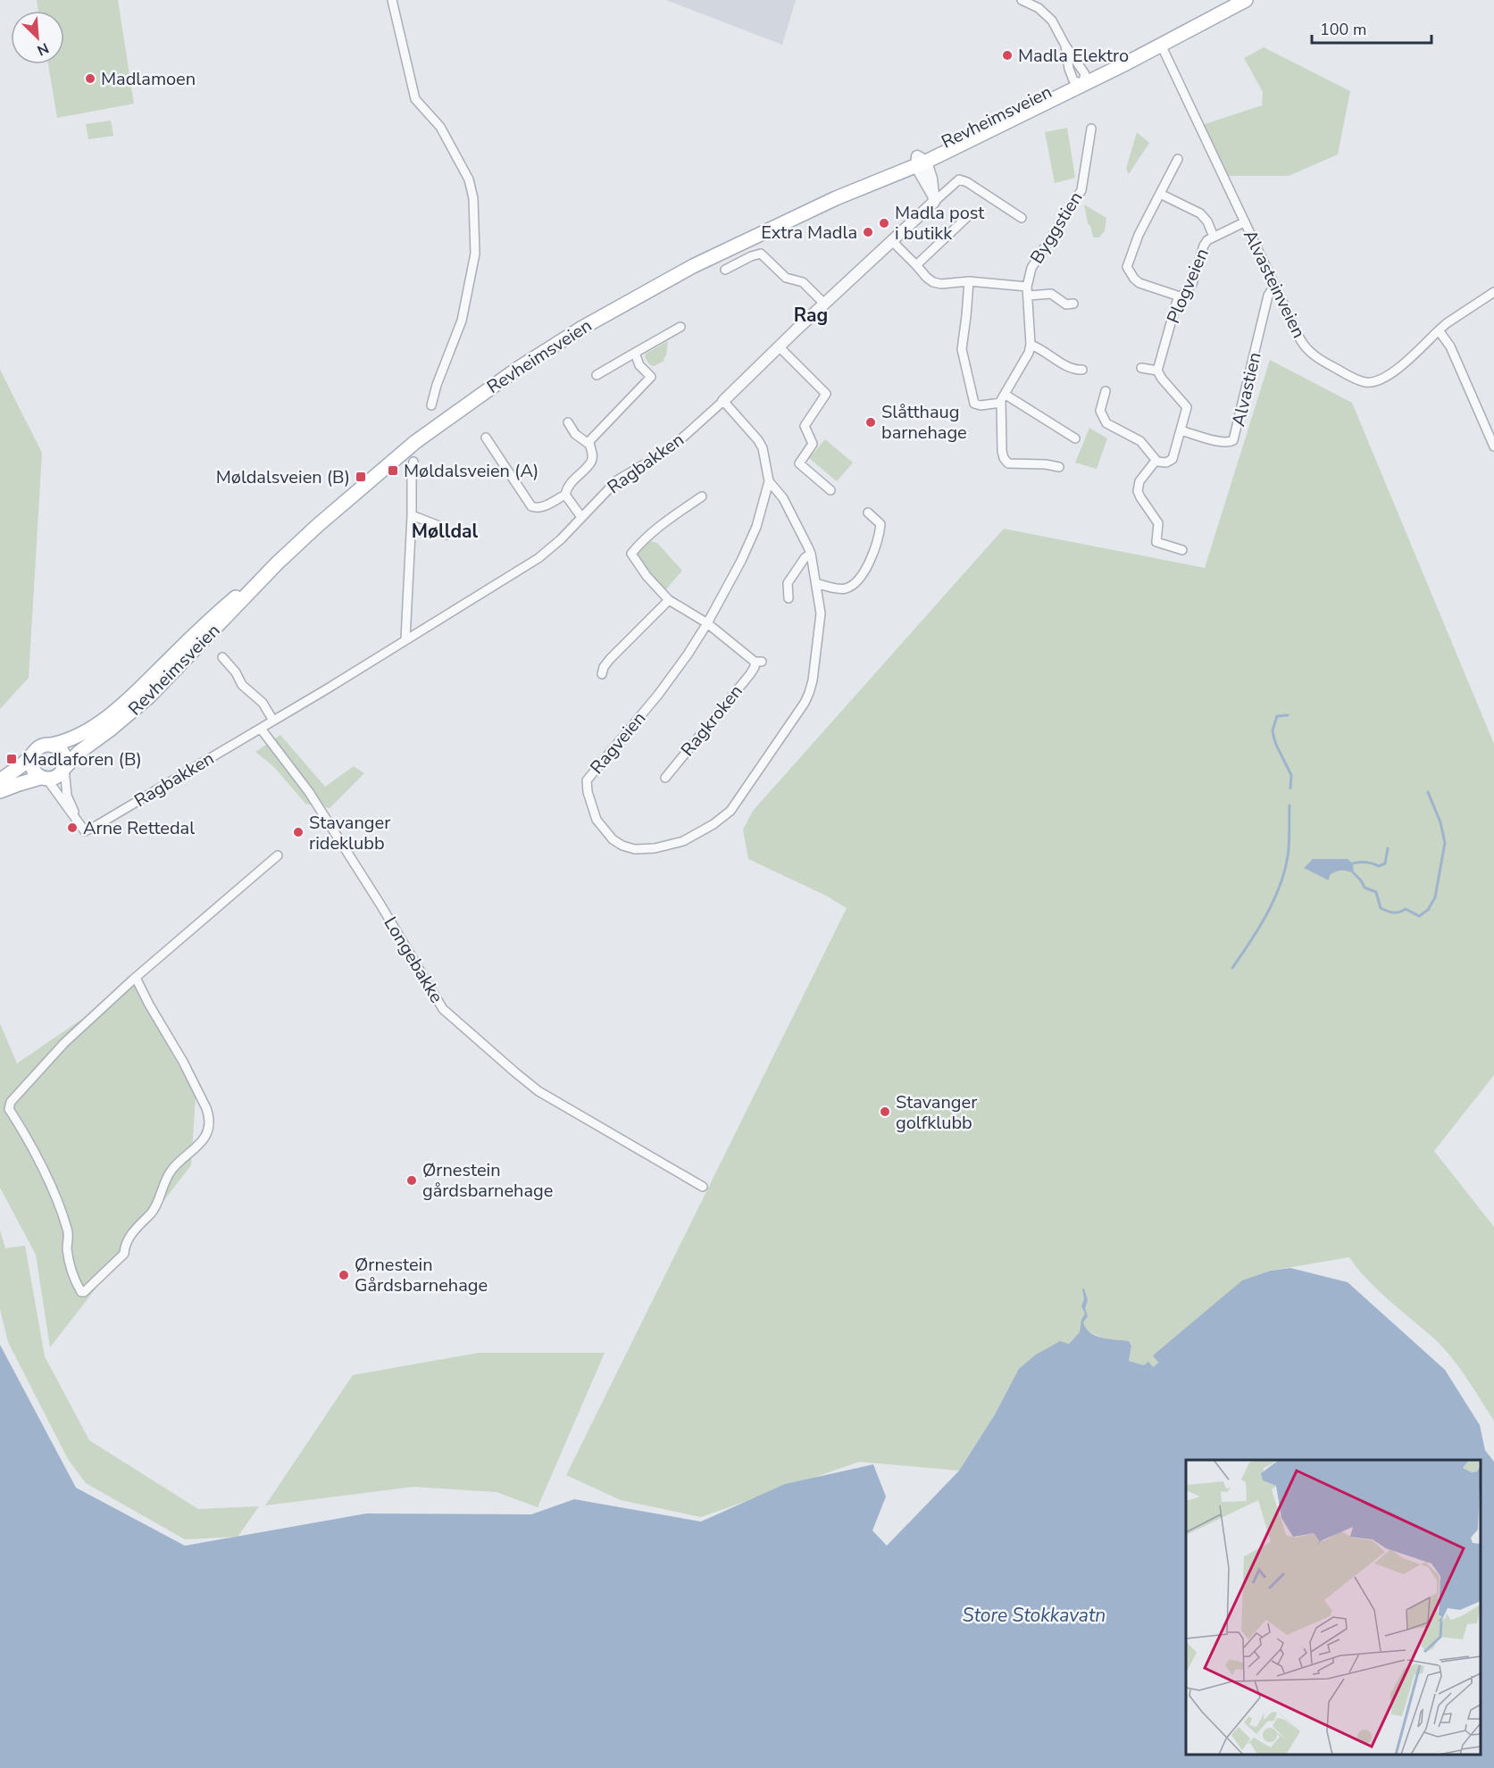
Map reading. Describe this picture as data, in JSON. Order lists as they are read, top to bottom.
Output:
{
  "streets": {
    "main road": ["Revheimsveien"],
    "street": [
      "Byggstien",
      "Alvasteinveien",
      "Plogveien",
      "Alvastien",
      "Ragbakken",
      "Ragkroken",
      "Ragveien",
      "Longebakke"
    ]
  },
  "crossings": [
    ["Revheimsveien", "Alvasteinveien"],
    ["Alvasteinveien", "Plogveien"],
    ["Alvasteinveien", "Alvastien"],
    ["Ragbakken", "Ragveien"],
    ["Ragbakken", "Longebakke"],
    ["Ragkroken", "Ragveien"]
  ],
  "districts": ["Rag", "Mølldal"],
  "water": ["Store Stokkavatn"],
  "places": {
    "other": [
      "Madla Elektro",
      "Madlamoen",
      "Madla post i butikk",
      "Extra Madla",
      "Slåtthaug barnehage",
      "Arne Rettedal",
      "Stavanger rideklubb",
      "Stavanger golfklubb",
      "Ørnestein gårdsbarnehage",
      "Ørnestein Gårdsbarnehage"
    ],
    "transit": ["Møldalsveien (A)", "Møldalsveien (B)", "Madlaforen (B)"]
  },
  "scale_bar": "100 m",
  "north": "bottom right"
}
